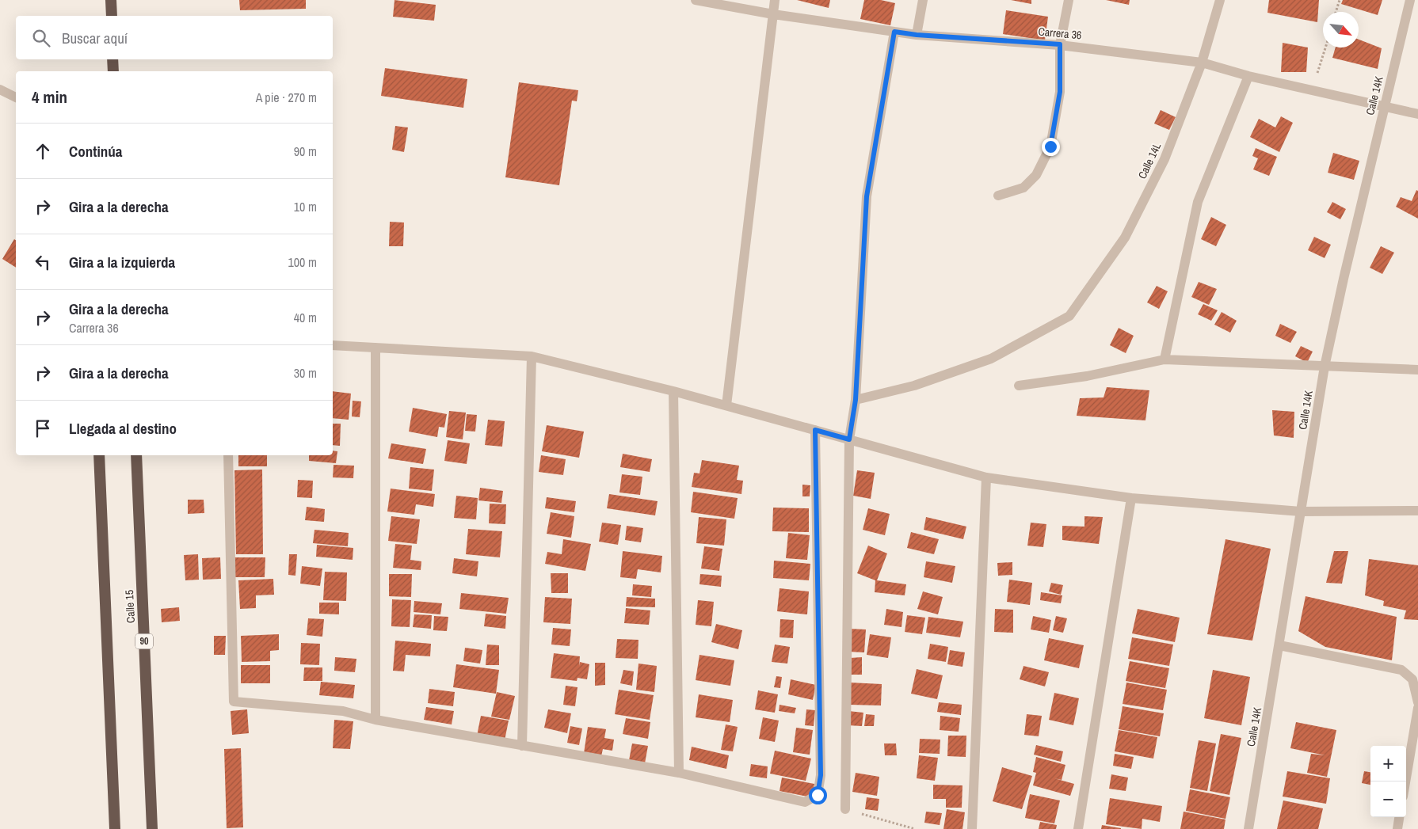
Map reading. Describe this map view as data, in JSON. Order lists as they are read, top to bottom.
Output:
{
  "streets": {
    "highway": ["Calle 15", "90"],
    "street": ["Carrera 36", "Calle 14K", "Calle 14L"]
  },
  "crossings": [
    ["Carrera 36", "Calle 14K"],
    ["Carrera 36", "Calle 14L"]
  ],
  "north": "bottom right",
  "page": {
    "search": "Buscar aquí",
    "heading": ["4 min", "A pie · 270 m"],
    "list": [
      ["Continúa", "90 m"],
      ["Gira a la derecha", "10 m"],
      ["Gira a la izquierda", "100 m"],
      ["Gira a la derecha", "Carrera 36", "40 m"],
      ["Gira a la derecha", "30 m"],
      "Llegada al destino"
    ],
    "map_buttons": ["+", "−"]
  }
}
